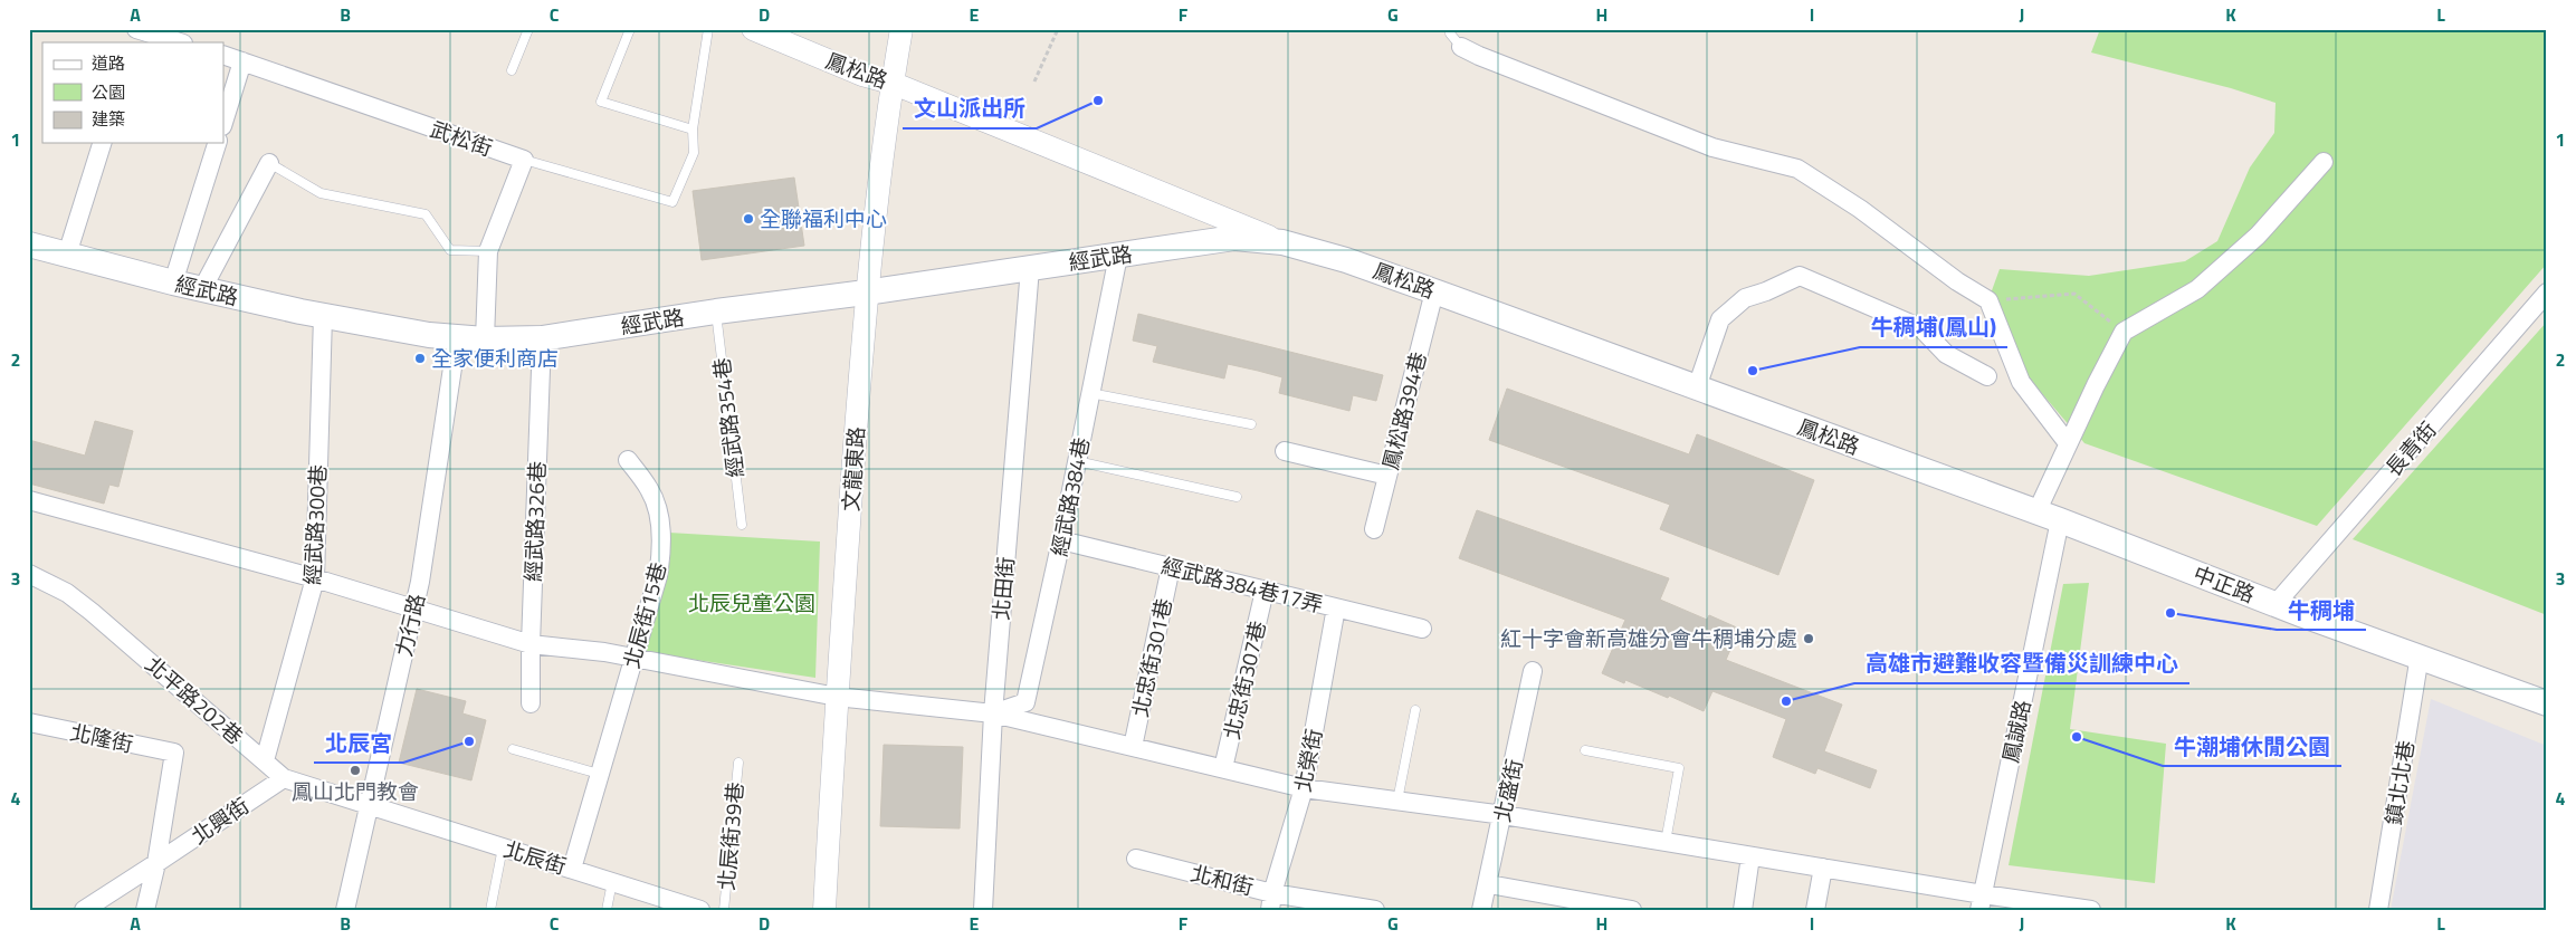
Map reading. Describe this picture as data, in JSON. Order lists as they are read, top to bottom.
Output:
{
  "streets": {
    "main road": ["鳳松路", "經武路", "中正路"],
    "street": [
      "武松街",
      "鳳松路394巷",
      "長青街",
      "文龍東路",
      "經武路384巷",
      "經武路326巷",
      "經武路300巷",
      "經武路384巷17弄",
      "北田街",
      "北辰街15巷",
      "力行路",
      "北忠街301巷",
      "北忠街307巷",
      "北平路202巷",
      "鳳誠路",
      "北隆街",
      "北榮街",
      "鎮北北巷",
      "北盛街",
      "北興街",
      "北辰街",
      "北和街"
    ],
    "lane": ["經武路354巷", "北辰街39巷"]
  },
  "crossings": [
    ["鳳松路", "經武路"],
    ["鳳松路", "鳳松路394巷"],
    ["鳳松路", "文龍東路"],
    ["鳳松路", "中正路"],
    ["鳳松路", "鳳誠路"],
    ["經武路", "經武路354巷"],
    ["經武路", "文龍東路"],
    ["經武路", "經武路384巷"],
    ["經武路", "經武路326巷"],
    ["經武路", "經武路300巷"],
    ["經武路", "北田街"],
    ["經武路", "力行路"],
    ["長青街", "中正路"],
    ["經武路384巷", "經武路384巷17弄"],
    ["經武路384巷", "北田街"],
    ["經武路300巷", "北平路202巷"],
    ["中正路", "鳳誠路"],
    ["中正路", "鎮北北巷"],
    ["經武路384巷17弄", "北忠街301巷"],
    ["經武路384巷17弄", "北忠街307巷"],
    ["經武路384巷17弄", "北榮街"],
    ["北辰街15巷", "北辰街"],
    ["力行路", "北平路202巷"],
    ["力行路", "北辰街"],
    ["北平路202巷", "北興街"],
    ["北平路202巷", "北辰街"],
    ["北隆街", "北興街"],
    ["北榮街", "北和街"]
  ],
  "parks": ["北辰兒童公園"],
  "places": [
    "文山派出所",
    "全聯福利中心",
    "全家便利商店",
    "牛稠埔(鳳山)",
    "牛稠埔",
    "紅十字會新高雄分會牛稠埔分處",
    "高雄市避難收容暨備災訓練中心",
    "牛潮埔休閒公園",
    "北辰宮",
    "鳳山北門教會"
  ],
  "legend": ["道路", "公園", "建築"],
  "grid": {
    "columns": [
      "A",
      "B",
      "C",
      "D",
      "E",
      "F",
      "G",
      "H",
      "I",
      "J",
      "K",
      "L"
    ],
    "rows": [
      "1",
      "2",
      "3",
      "4"
    ]
  }
}
